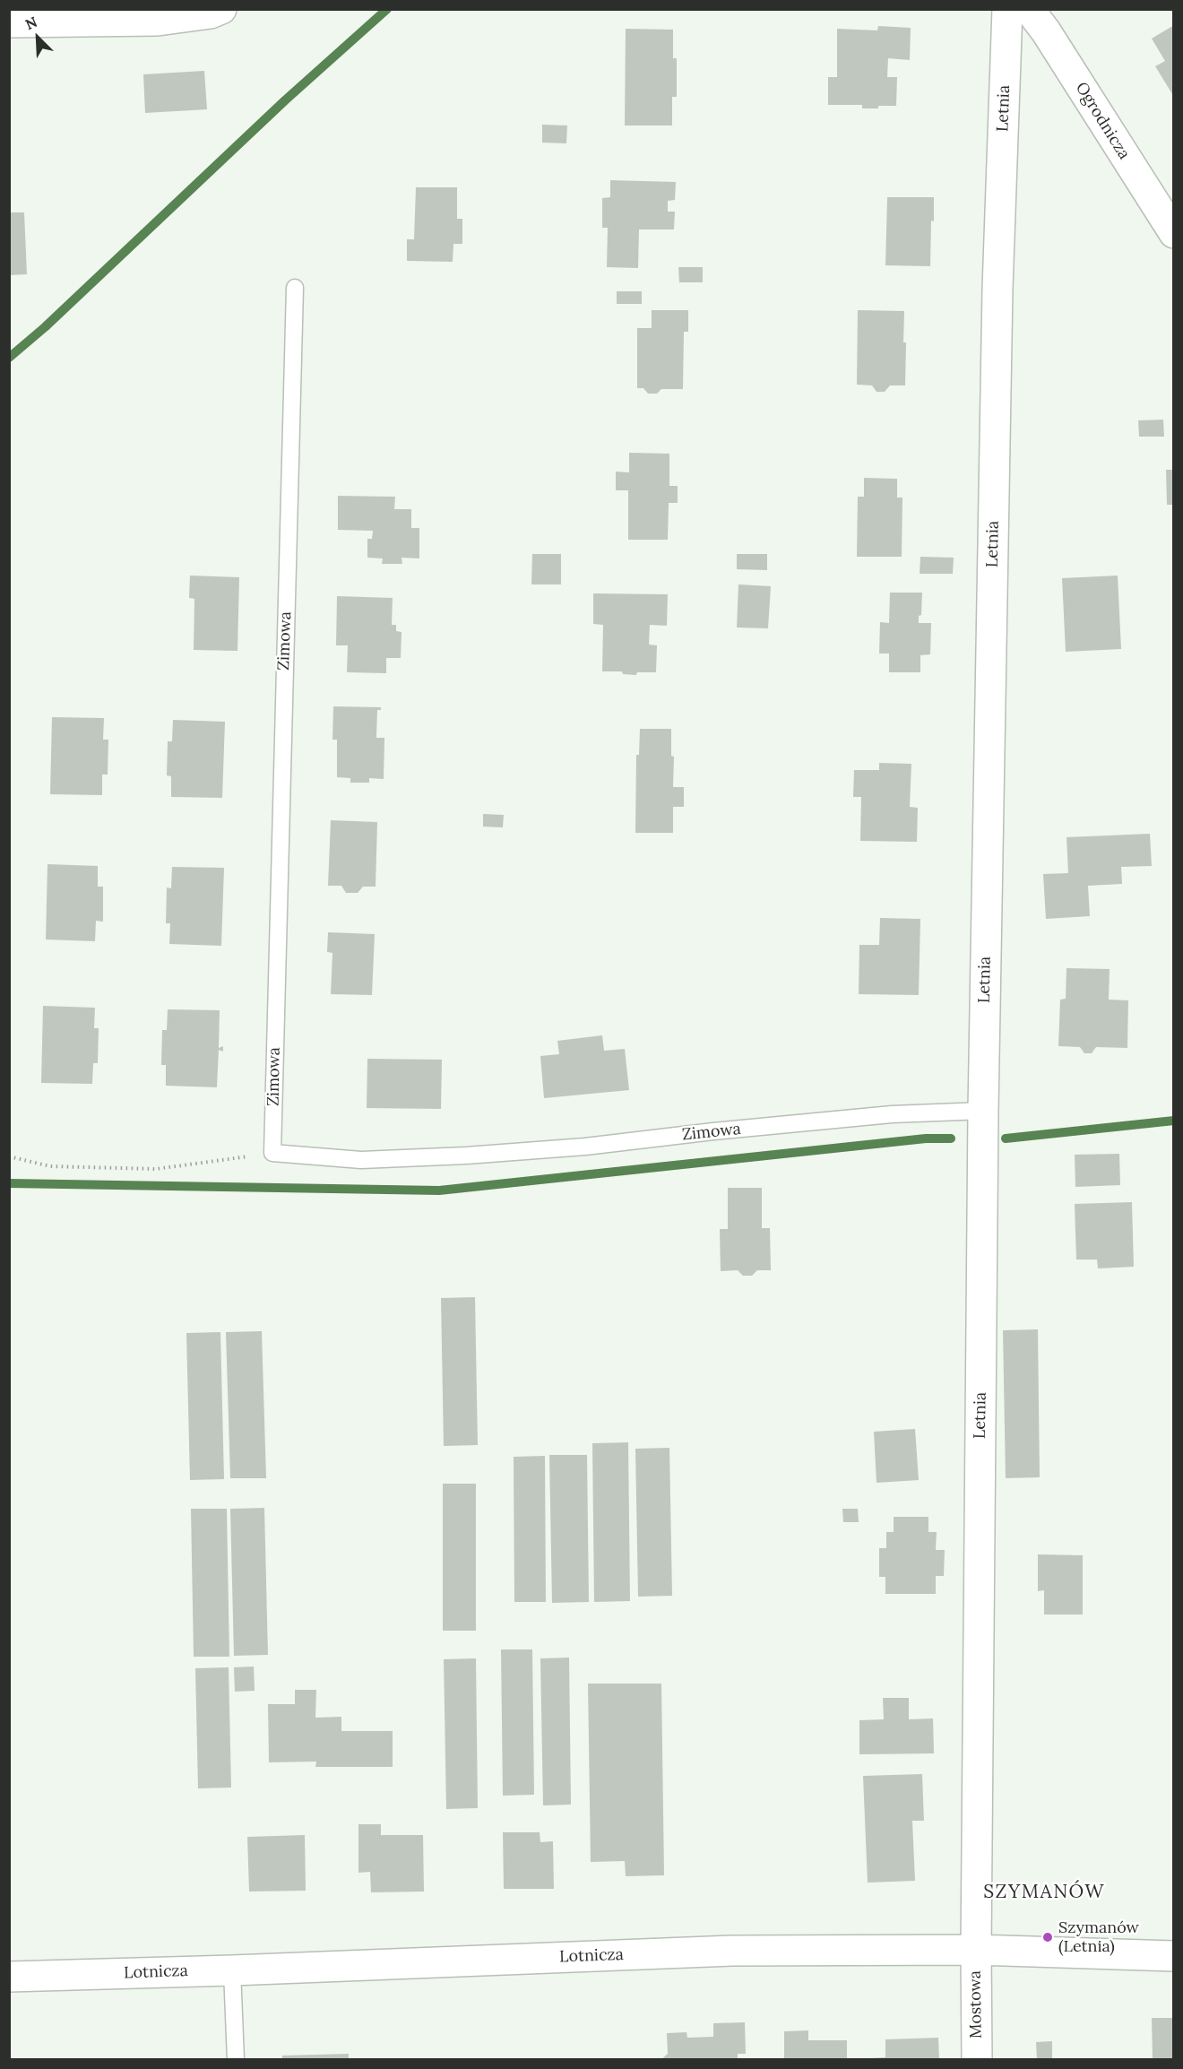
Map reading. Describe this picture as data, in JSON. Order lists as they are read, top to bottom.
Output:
{
  "streets": {
    "street": [
      "Letnia",
      "Ogrodnicza",
      "Lotnicza",
      "Mostowa"
    ],
    "lane": ["Zimowa"]
  },
  "crossings": [
    ["Letnia", "Zimowa"],
    ["Letnia", "Lotnicza"],
    ["Letnia", "Mostowa"],
    ["Lotnicza", "Mostowa"]
  ],
  "districts": ["SZYMANÓW"],
  "places": ["Szymanów (Letnia)"],
  "north": "top left"
}
